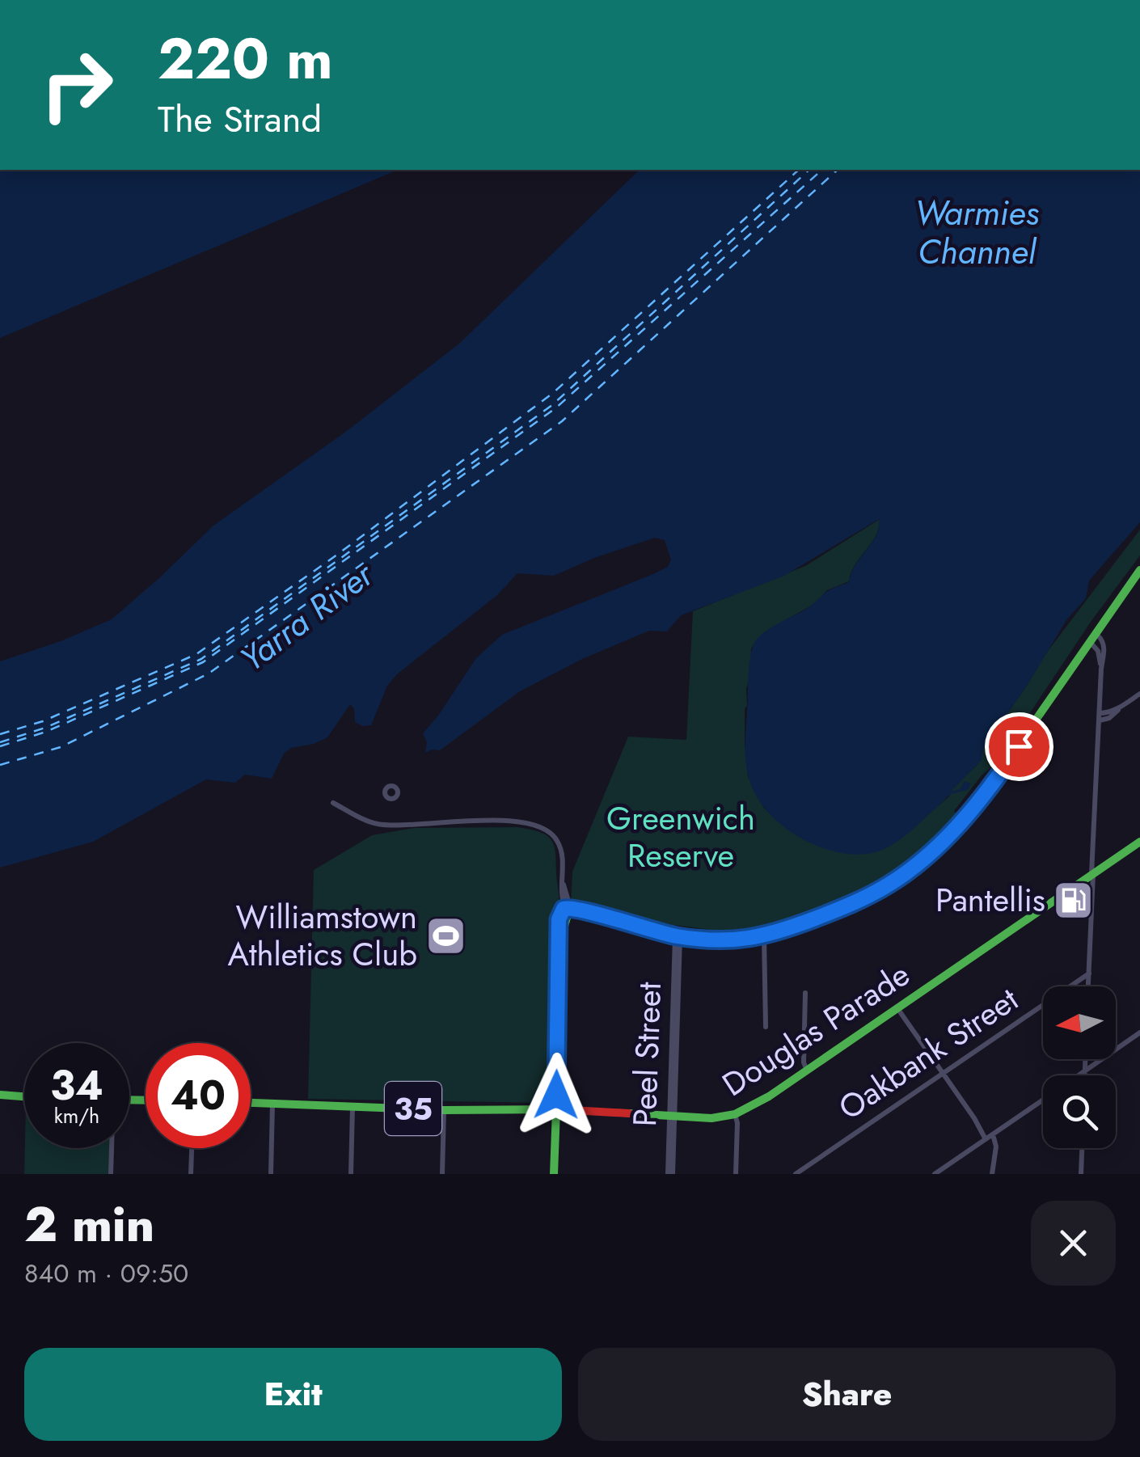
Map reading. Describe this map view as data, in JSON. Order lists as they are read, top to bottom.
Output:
{
  "streets": {
    "street": [
      "Douglas Parade",
      "Oakbank Street",
      "Peel Street",
      "35"
    ]
  },
  "crossings": [
    ["Douglas Parade", "Peel Street"]
  ],
  "water": ["Warmies Channel", "Yarra River"],
  "parks": ["Greenwich Reserve"],
  "places": {
    "fuel station": ["Pantellis"],
    "sports": ["Williamstown Athletics Club"]
  },
  "north": "left",
  "page": {
    "turn": ["220 m", "The Strand"],
    "speed": "34 km/h",
    "limit": "40",
    "heading": ["2 min", "840 m · 09:50"],
    "buttons": ["Exit", "Share"]
  }
}
